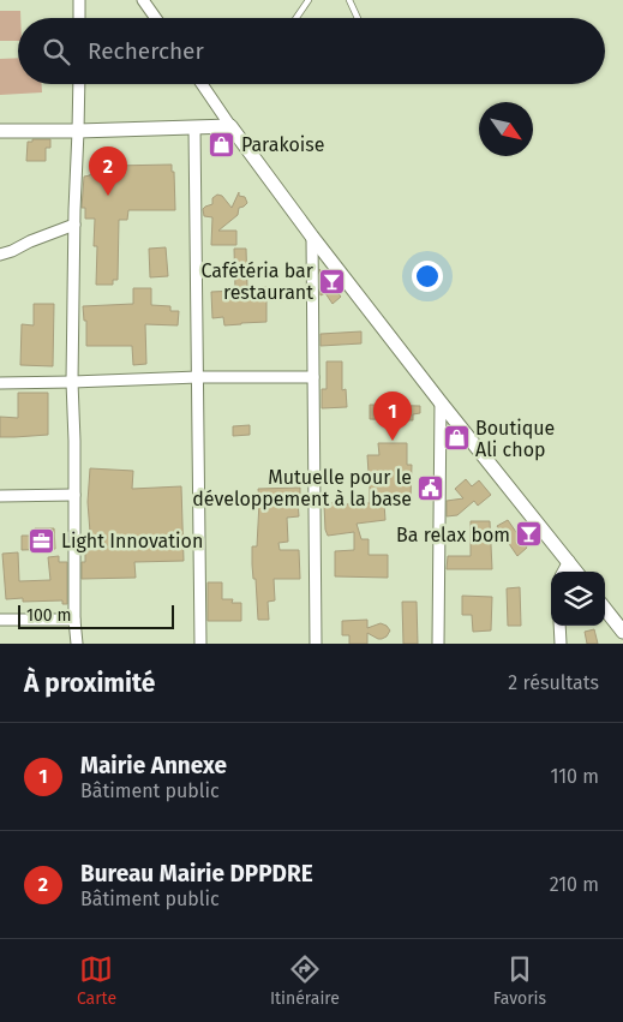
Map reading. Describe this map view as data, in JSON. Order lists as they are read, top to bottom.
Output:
{
  "places": {
    "shop": ["Parakoise", "Boutique Ali chop"],
    "bar": ["Cafétéria bar restaurant", "Ba relax bom"],
    "public building": ["Mutuelle pour le développement à la base"],
    "office": ["Light Innovation"]
  },
  "scale_bar": "100 m",
  "north": "bottom right",
  "page": {
    "search": "Rechercher",
    "pins": ["2", "1"],
    "scale": "100 m",
    "heading": ["À proximité", "2 résultats"],
    "list": [
      {
        "mark": "1",
        "name": "Mairie Annexe",
        "note": "Bâtiment public",
        "value": "110 m"
      },
      {
        "mark": "2",
        "name": "Bureau Mairie DPPDRE",
        "note": "Bâtiment public",
        "value": "210 m"
      }
    ],
    "nav": ["Carte", "Itinéraire", "Favoris"]
  }
}
